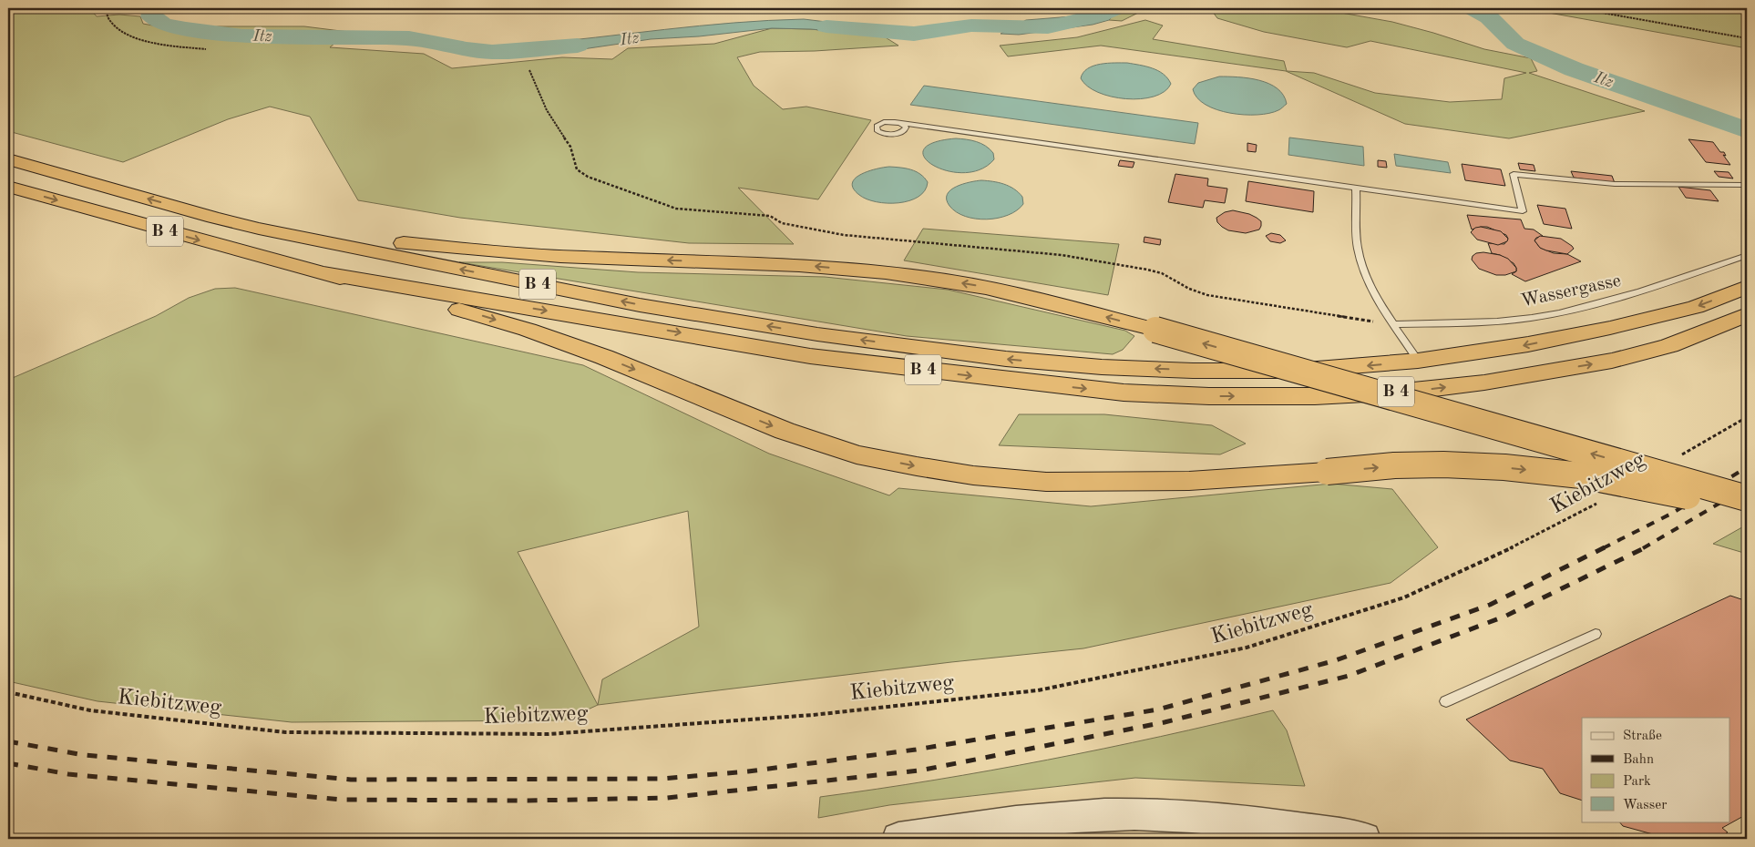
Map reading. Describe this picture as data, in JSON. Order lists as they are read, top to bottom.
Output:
{
  "streets": {
    "highway": ["B 4"],
    "lane": ["Wassergasse"],
    "path": ["Kiebitzweg"]
  },
  "water": ["Itz"],
  "legend": [
    "Straße",
    "Bahn",
    "Park",
    "Wasser"
  ]
}
